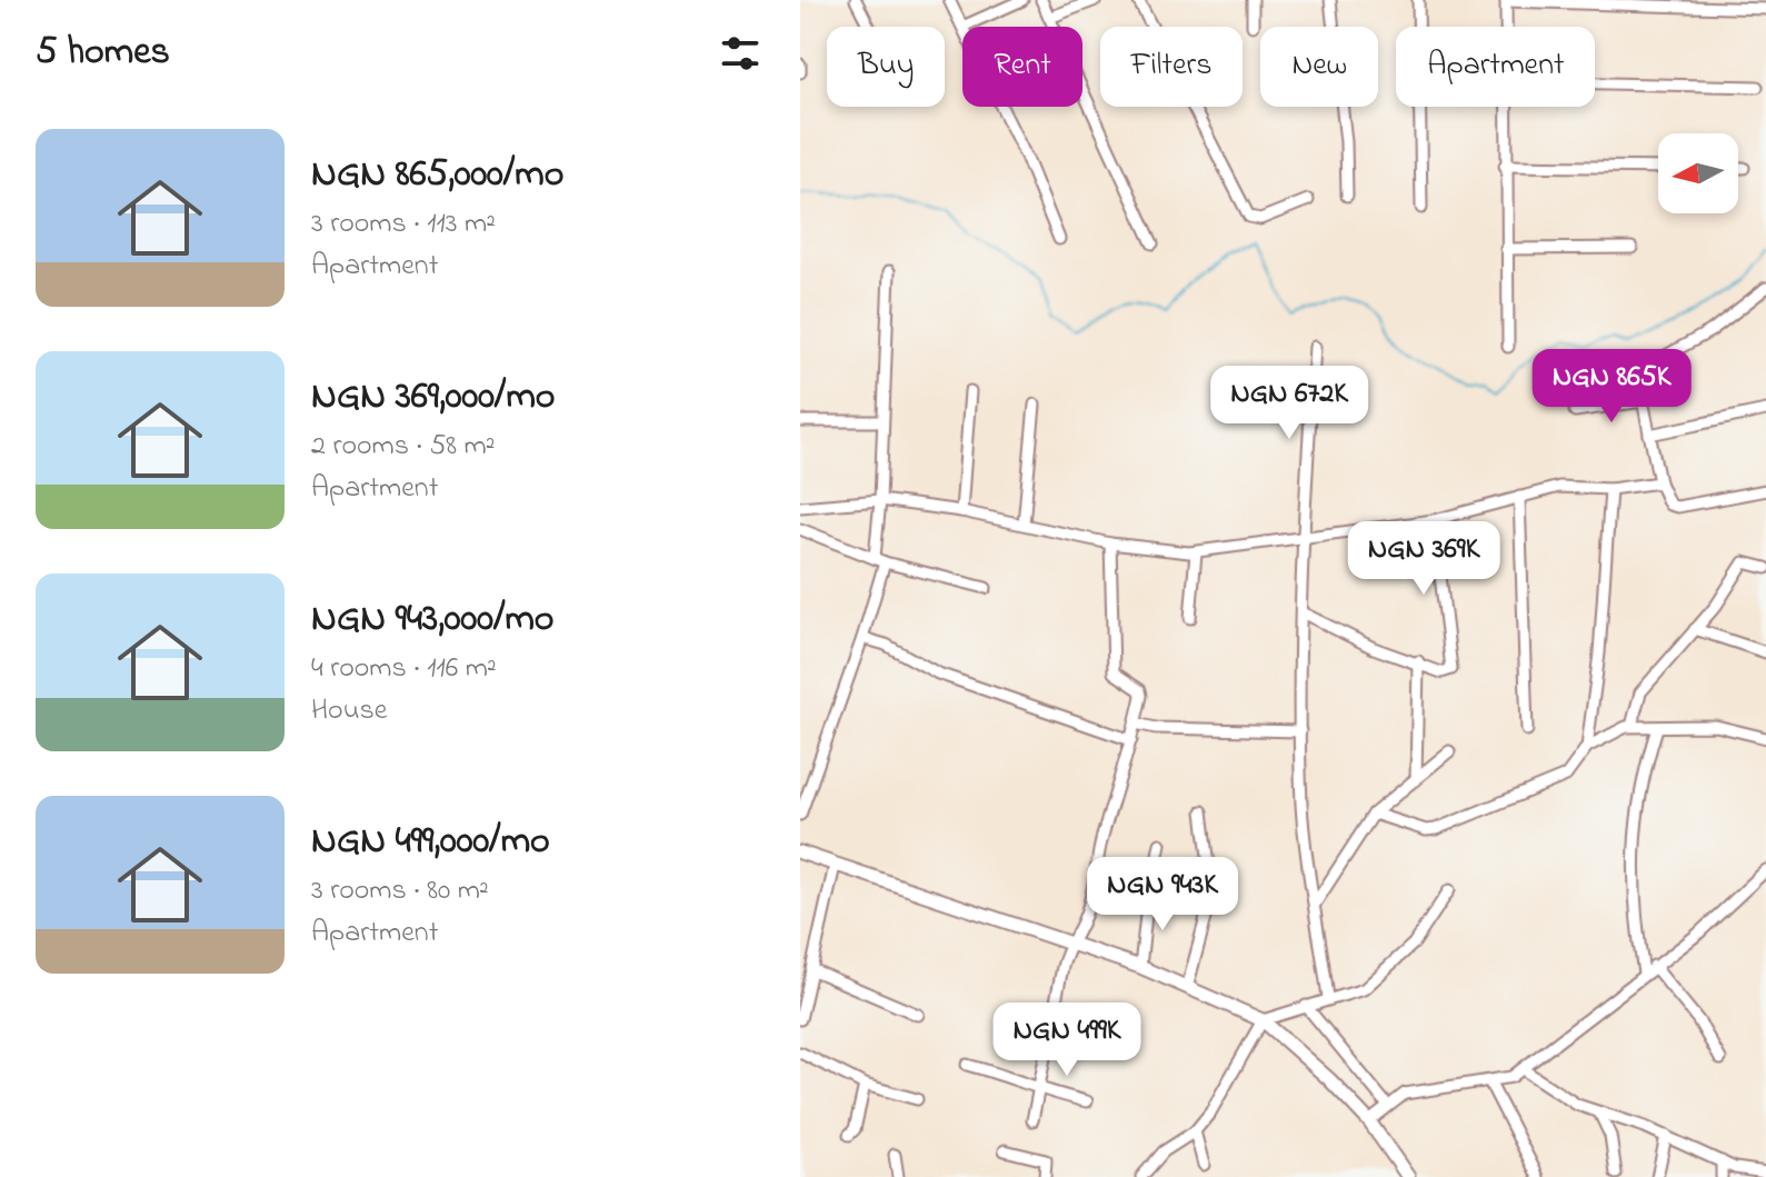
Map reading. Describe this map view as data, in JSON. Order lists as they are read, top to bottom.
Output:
{
  "north": "left",
  "page": {
    "heading": "5 homes",
    "chip": [
      "Buy",
      "Rent",
      "Filters",
      "New",
      "Apartment"
    ],
    "list": [
      {
        "name": "NGN 865,000/mo",
        "note": "3 rooms · 113 m² · Apartment"
      },
      {
        "name": "NGN 369,000/mo",
        "note": "2 rooms · 58 m² · Apartment"
      },
      {
        "name": "NGN 943,000/mo",
        "note": "4 rooms · 116 m² · House"
      },
      {
        "name": "NGN 499,000/mo",
        "note": "3 rooms · 80 m² · Apartment"
      }
    ],
    "price": [
      "NGN 865K",
      "NGN 672K",
      "NGN 369K",
      "NGN 943K",
      "NGN 499K"
    ]
  }
}
